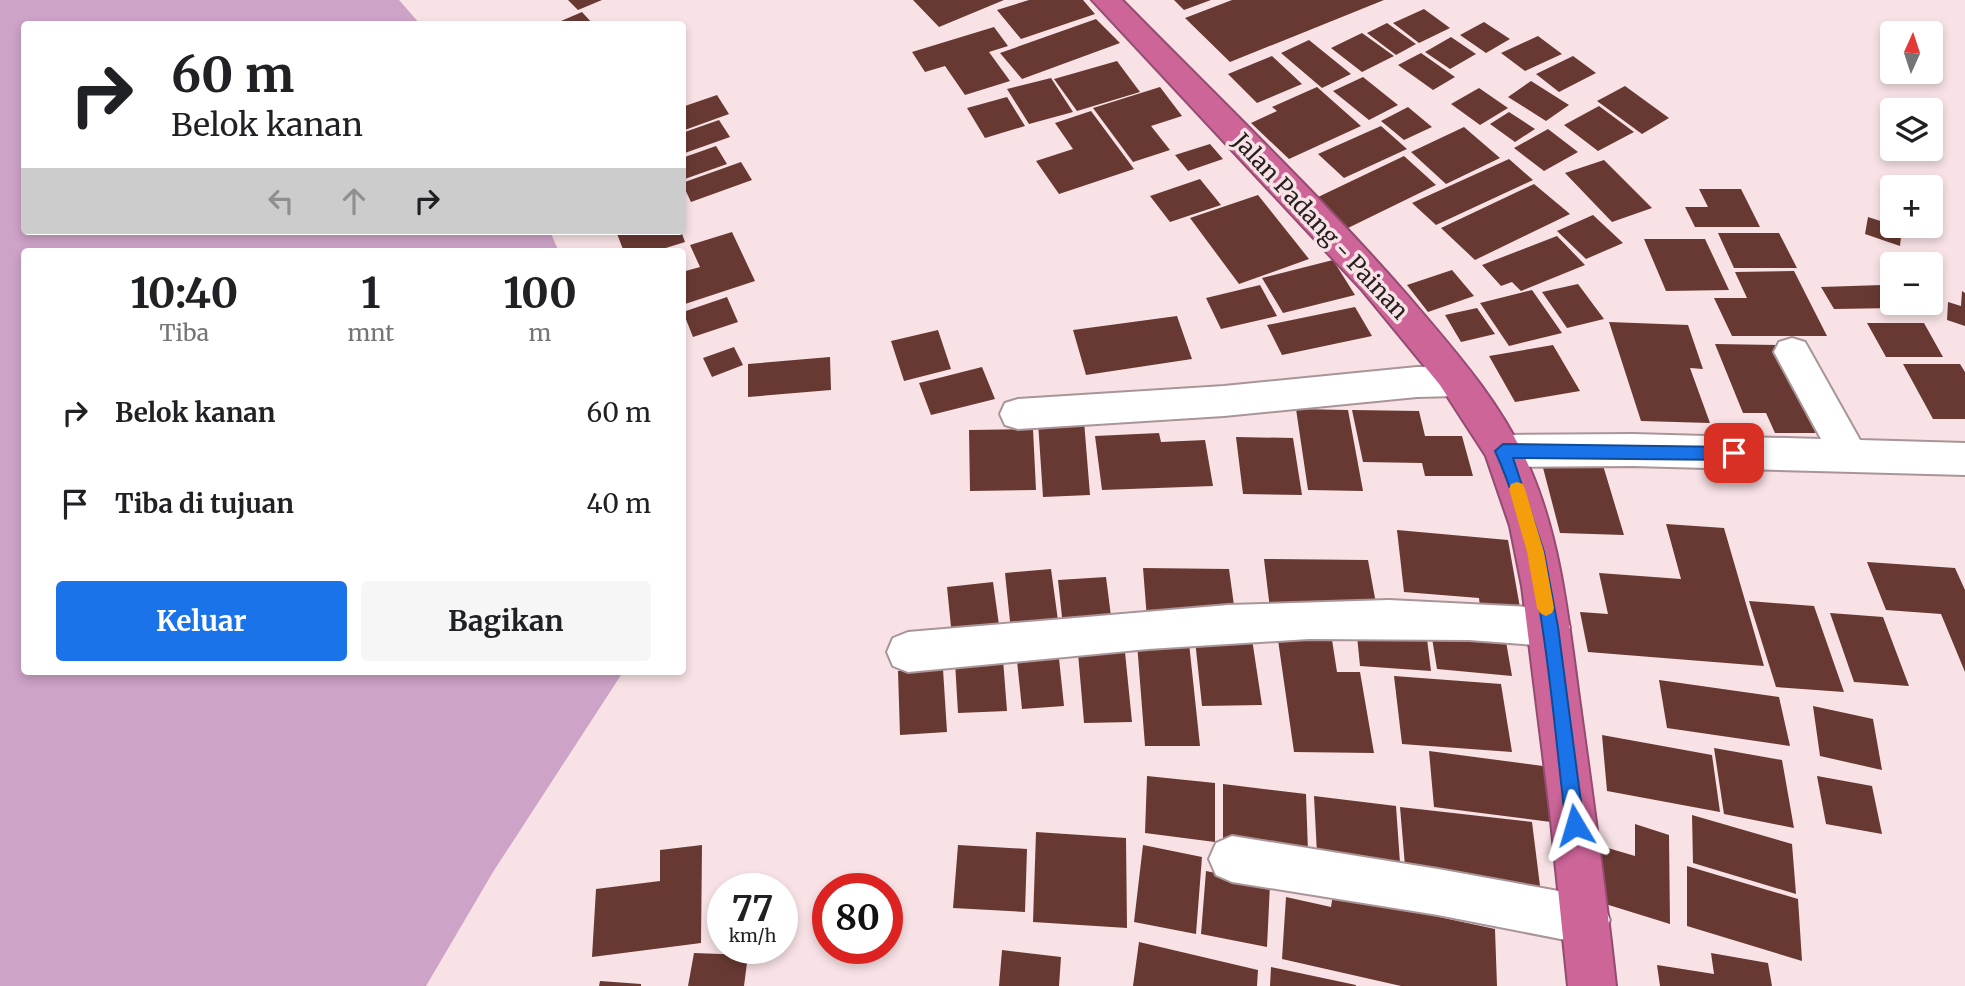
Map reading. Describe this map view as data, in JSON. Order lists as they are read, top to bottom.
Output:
{
  "streets": {
    "highway": ["Jalan Padang - Painan"]
  },
  "north": "top",
  "page": {
    "map_buttons": ["+", "−"],
    "turn": ["60 m", "Belok kanan"],
    "eta": [
      "10:40",
      "Tiba",
      "1",
      "mnt",
      "100",
      "m"
    ],
    "list": [
      {
        "name": "Belok kanan",
        "value": "60 m"
      },
      {
        "name": "Tiba di tujuan",
        "value": "40 m"
      }
    ],
    "buttons": ["Keluar", "Bagikan"],
    "speed": "77 km/h",
    "limit": "80"
  }
}
